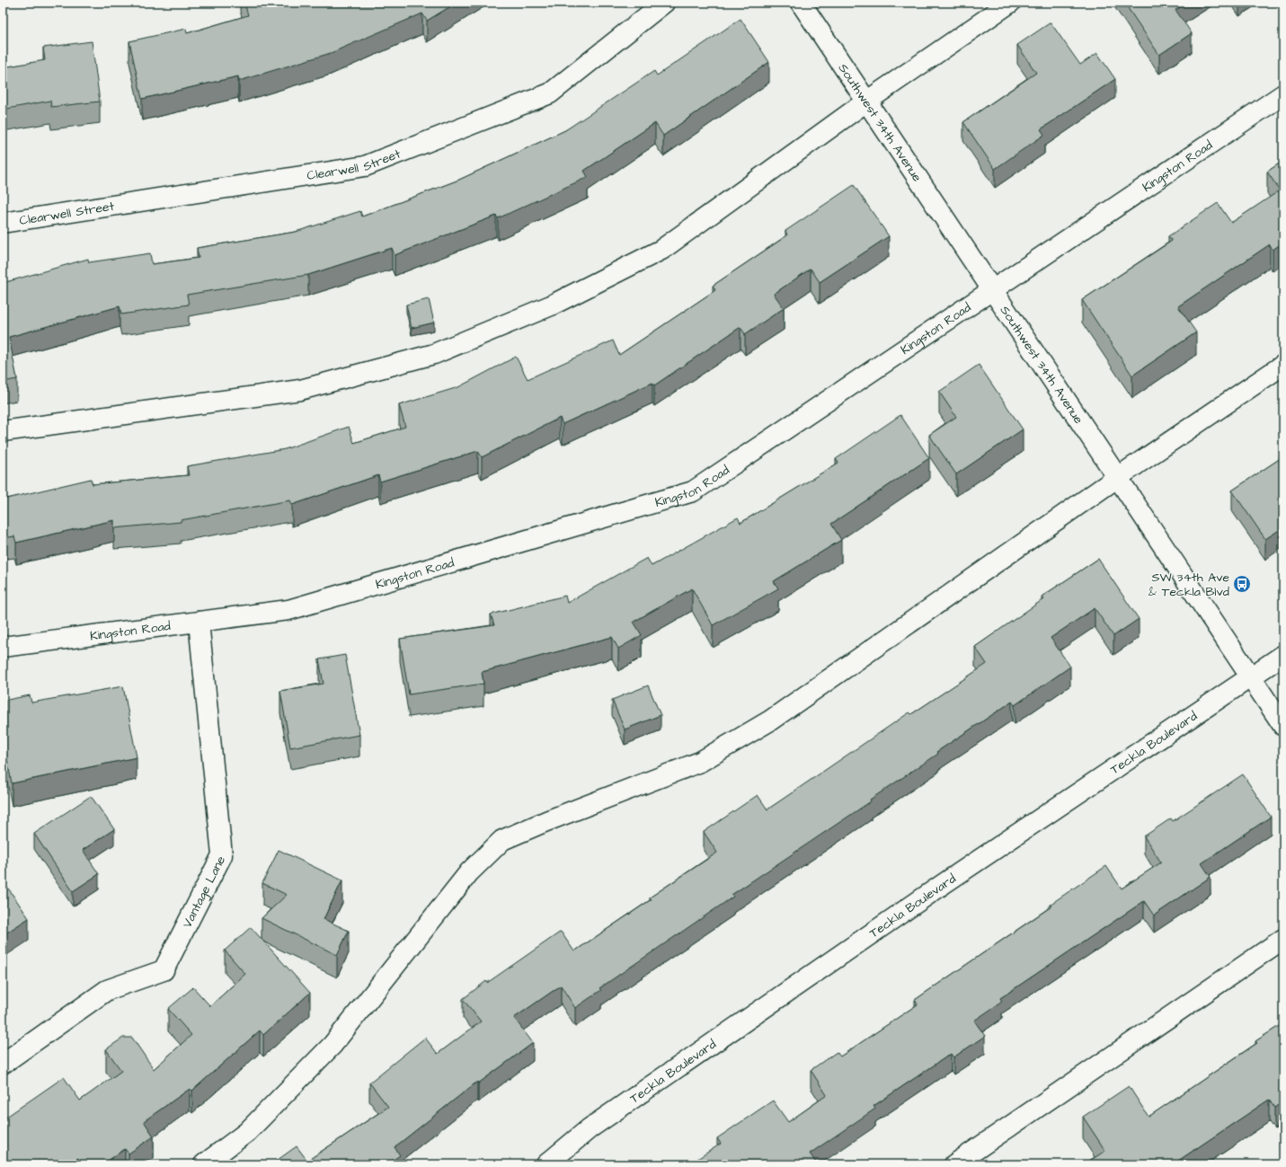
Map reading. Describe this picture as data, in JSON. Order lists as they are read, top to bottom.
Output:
{
  "streets": {
    "street": [
      "Southwest 34th Avenue",
      "Clearwell Street",
      "Kingston Road",
      "Teckla Boulevard",
      "Vantage Lane"
    ]
  },
  "crossings": [
    ["Southwest 34th Avenue", "Kingston Road"],
    ["Southwest 34th Avenue", "Teckla Boulevard"],
    ["Kingston Road", "Vantage Lane"]
  ],
  "places": {
    "bus stop": ["SW 34th Ave & Teckla Blvd"]
  }
}
